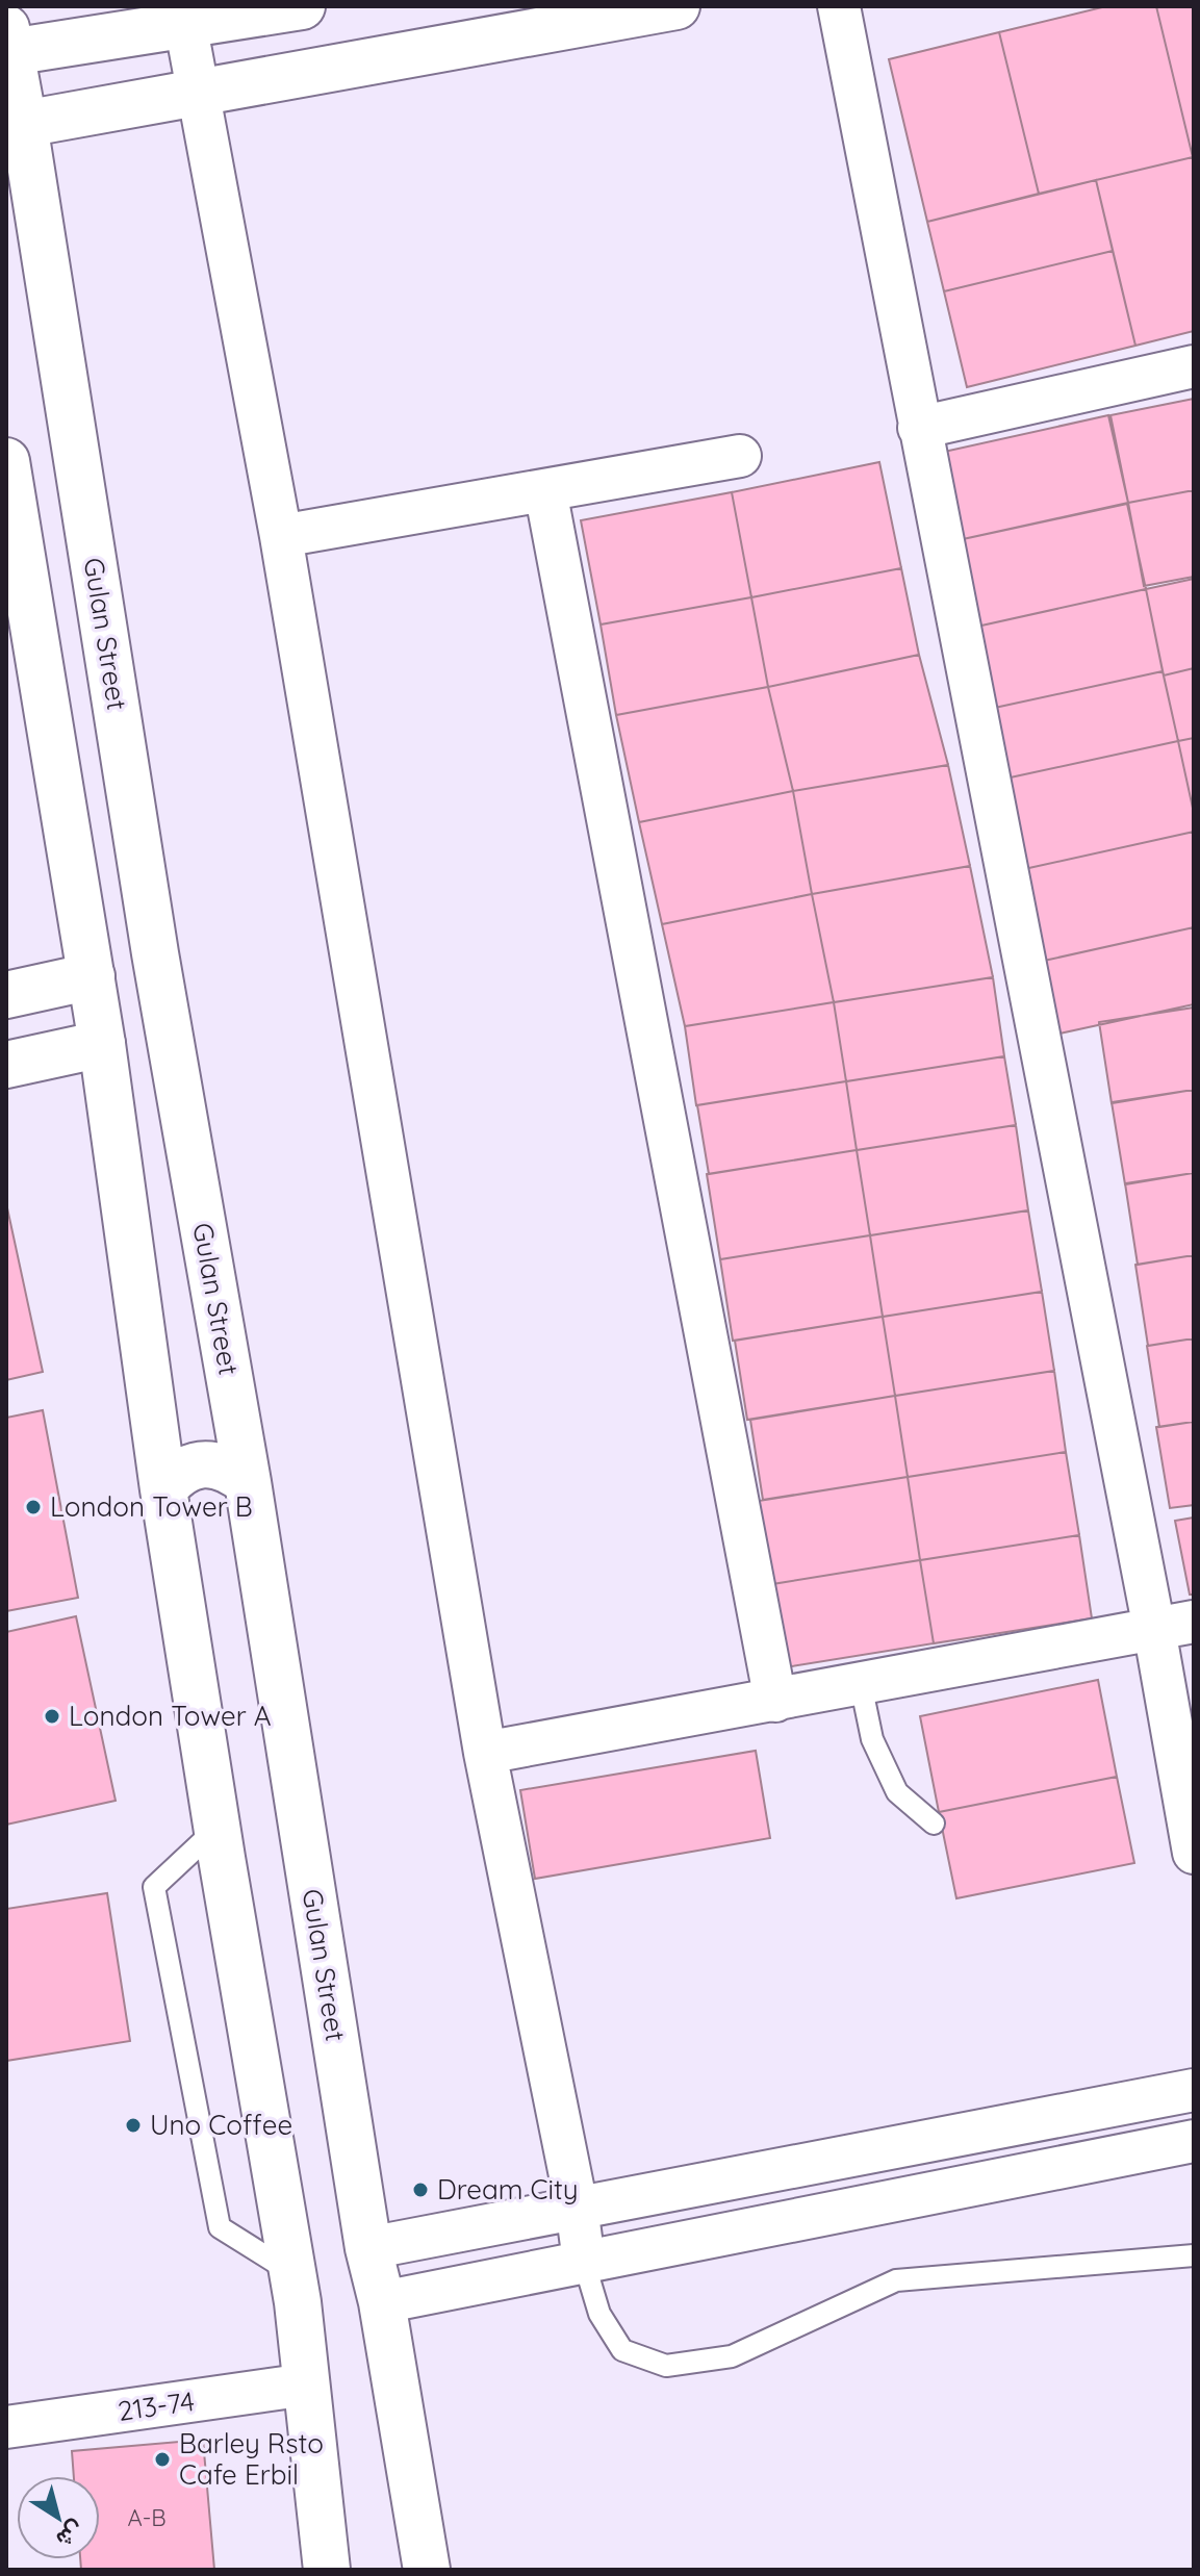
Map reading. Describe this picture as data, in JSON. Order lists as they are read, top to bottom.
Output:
{
  "streets": {
    "main road": ["Gulan Street"],
    "street": ["213-74"]
  },
  "places": [
    "London Tower B",
    "London Tower A",
    "Uno Coffee",
    "Dream City",
    "Barley Rsto Cafe Erbil"
  ],
  "house_numbers": ["A-B"],
  "north": "bottom right"
}
